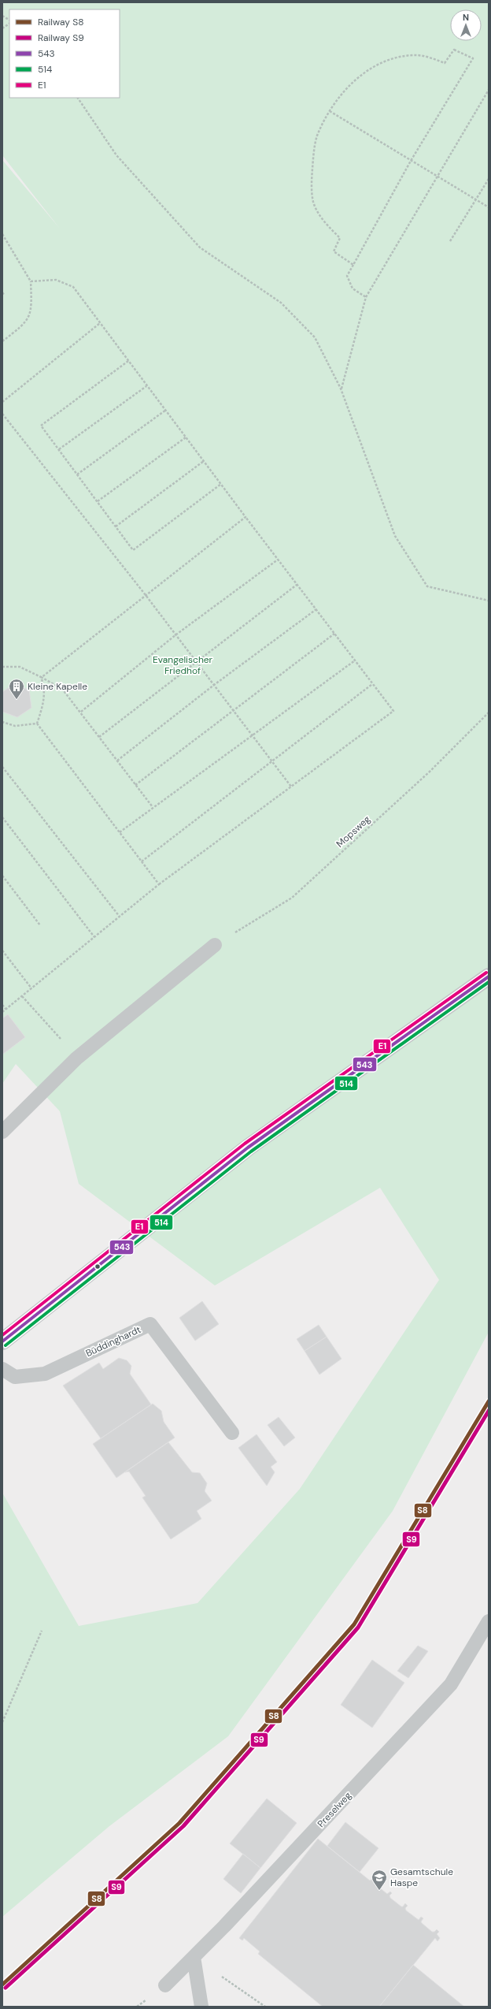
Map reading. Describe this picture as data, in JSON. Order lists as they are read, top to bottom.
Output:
{
  "streets": {
    "lane": ["Büddinghardt", "Preselweg"],
    "path": ["Mopsweg"]
  },
  "parks": ["Evangelischer Friedhof"],
  "places": {
    "building": ["Kleine Kapelle"],
    "school or university": ["Gesamtschule Haspe"]
  },
  "lines": [
    "transit line E1",
    "transit line 543",
    "transit line 514",
    "rail line S8",
    "rail line S9"
  ],
  "legend": [
    "Railway S8",
    "Railway S9",
    "543",
    "514",
    "E1"
  ],
  "north": "top"
}
